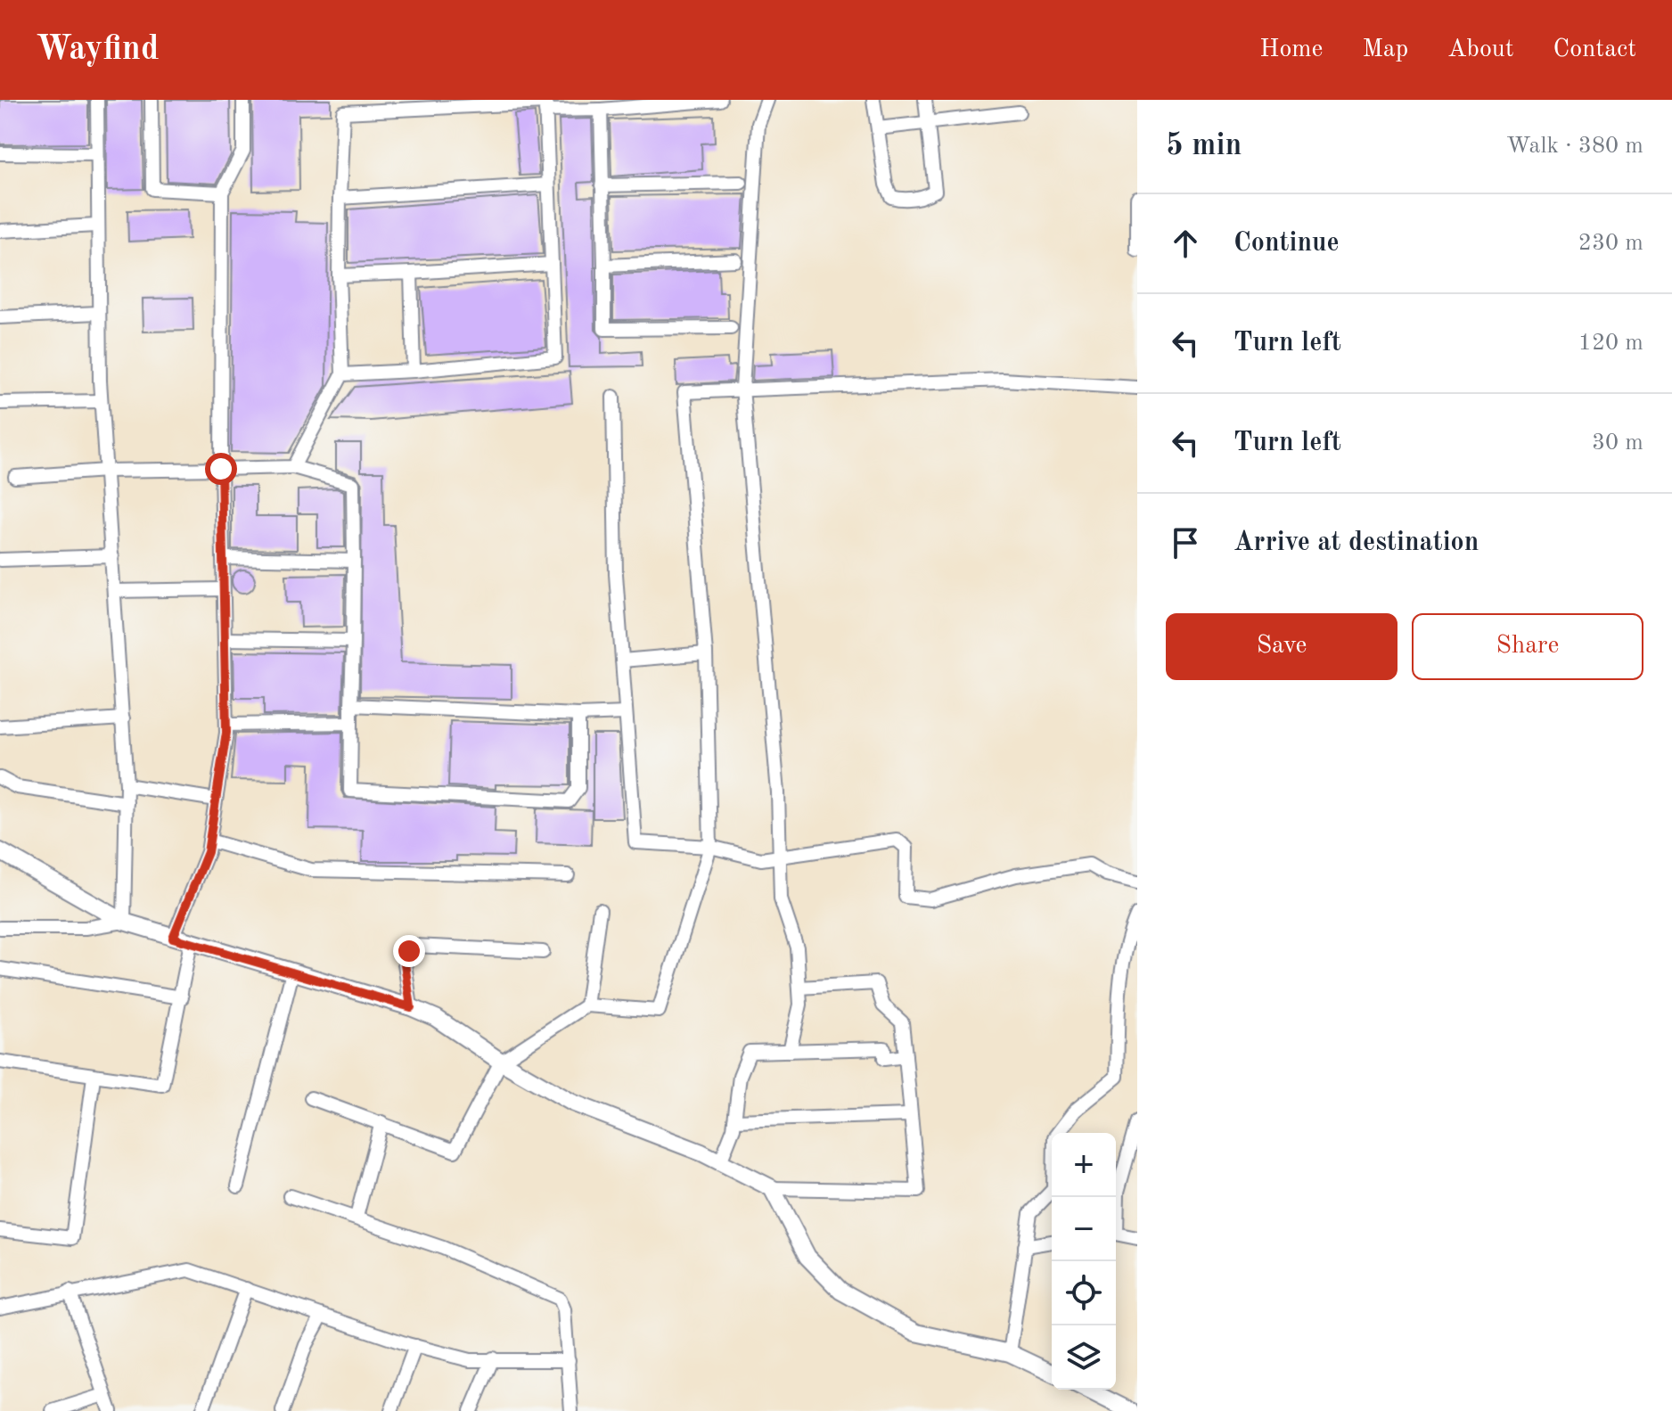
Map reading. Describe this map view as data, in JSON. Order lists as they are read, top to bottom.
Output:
{
  "page": {
    "header": "Wayfind",
    "nav": [
      "Home",
      "Map",
      "About",
      "Contact"
    ],
    "heading": ["5 min", "Walk · 380 m"],
    "list": [
      ["Continue", "230 m"],
      ["Turn left", "120 m"],
      ["Turn left", "30 m"],
      "Arrive at destination"
    ],
    "buttons": ["Save", "Share"],
    "map_buttons": ["+", "−"]
  }
}
